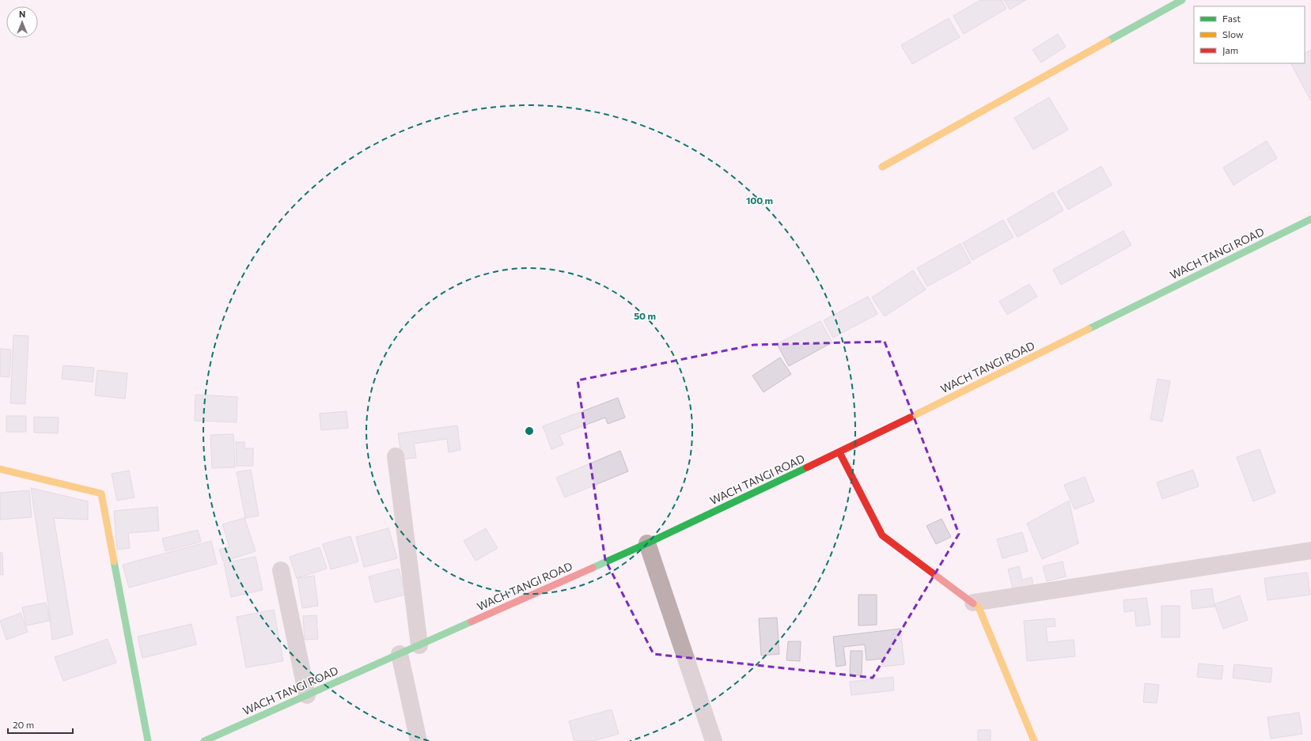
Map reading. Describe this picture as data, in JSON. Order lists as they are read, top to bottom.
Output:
{
  "streets": {
    "main road": ["WACH TANGI ROAD"]
  },
  "legend": ["Fast", "Slow", "Jam"],
  "scale_bar": "20 m",
  "north": "top",
  "rings": ["100 m", "50 m"]
}
